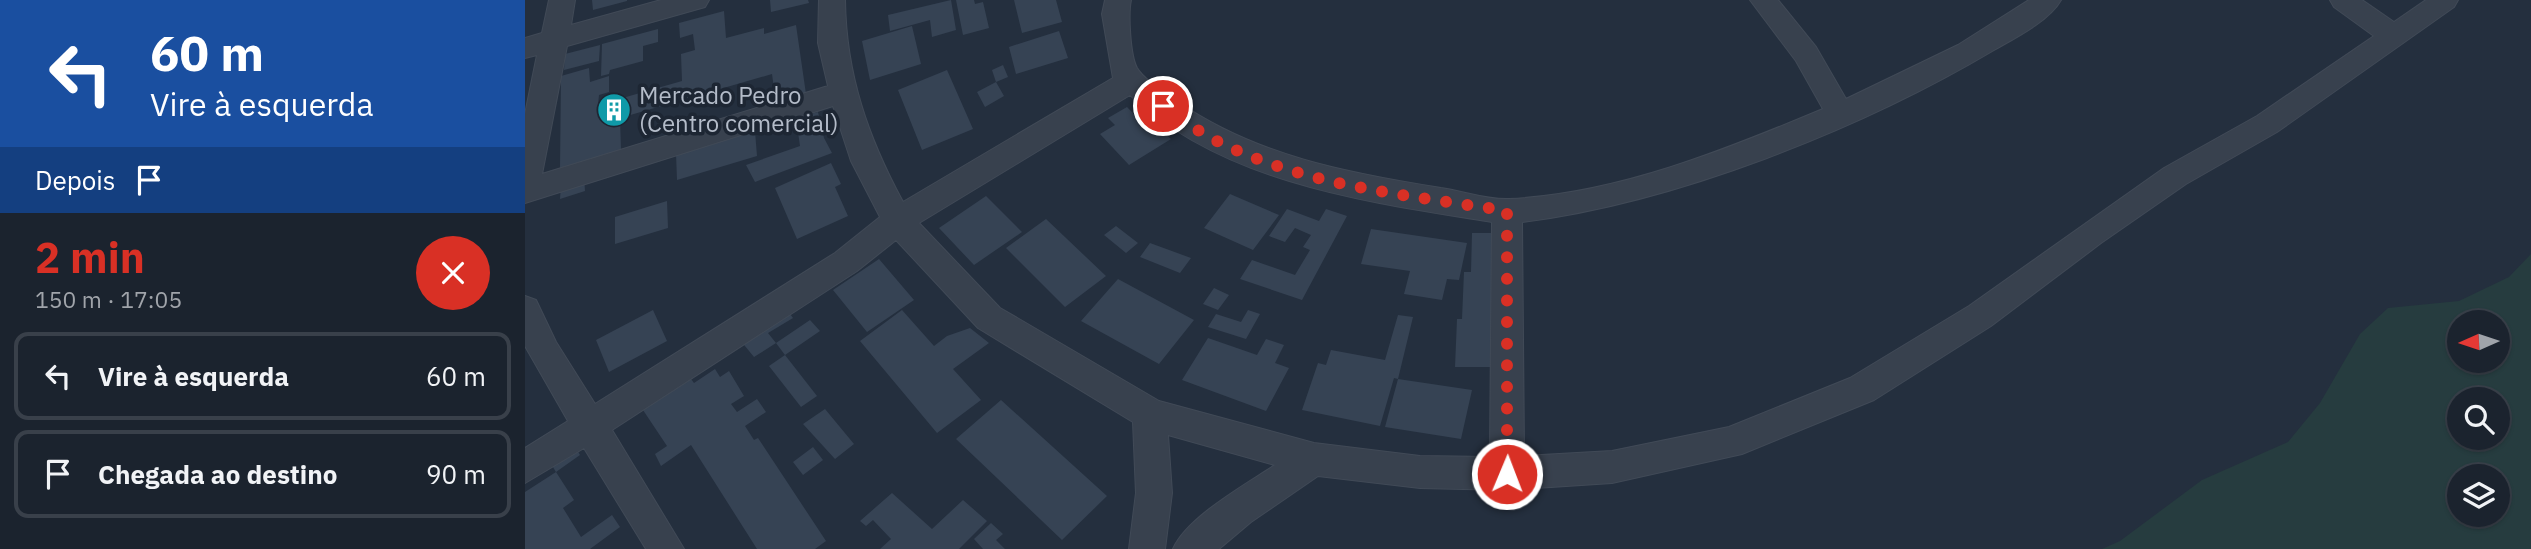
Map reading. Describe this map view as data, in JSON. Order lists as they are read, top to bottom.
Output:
{
  "places": {
    "building": ["Mercado Pedro (Centro comercial)"]
  },
  "north": "left",
  "page": {
    "turn": ["60 m", "Vire à esquerda"],
    "then": "Depois",
    "heading": ["2 min", "150 m · 17:05"],
    "list": [
      {
        "name": "Vire à esquerda",
        "value": "60 m"
      },
      {
        "name": "Chegada ao destino",
        "value": "90 m"
      }
    ]
  }
}
